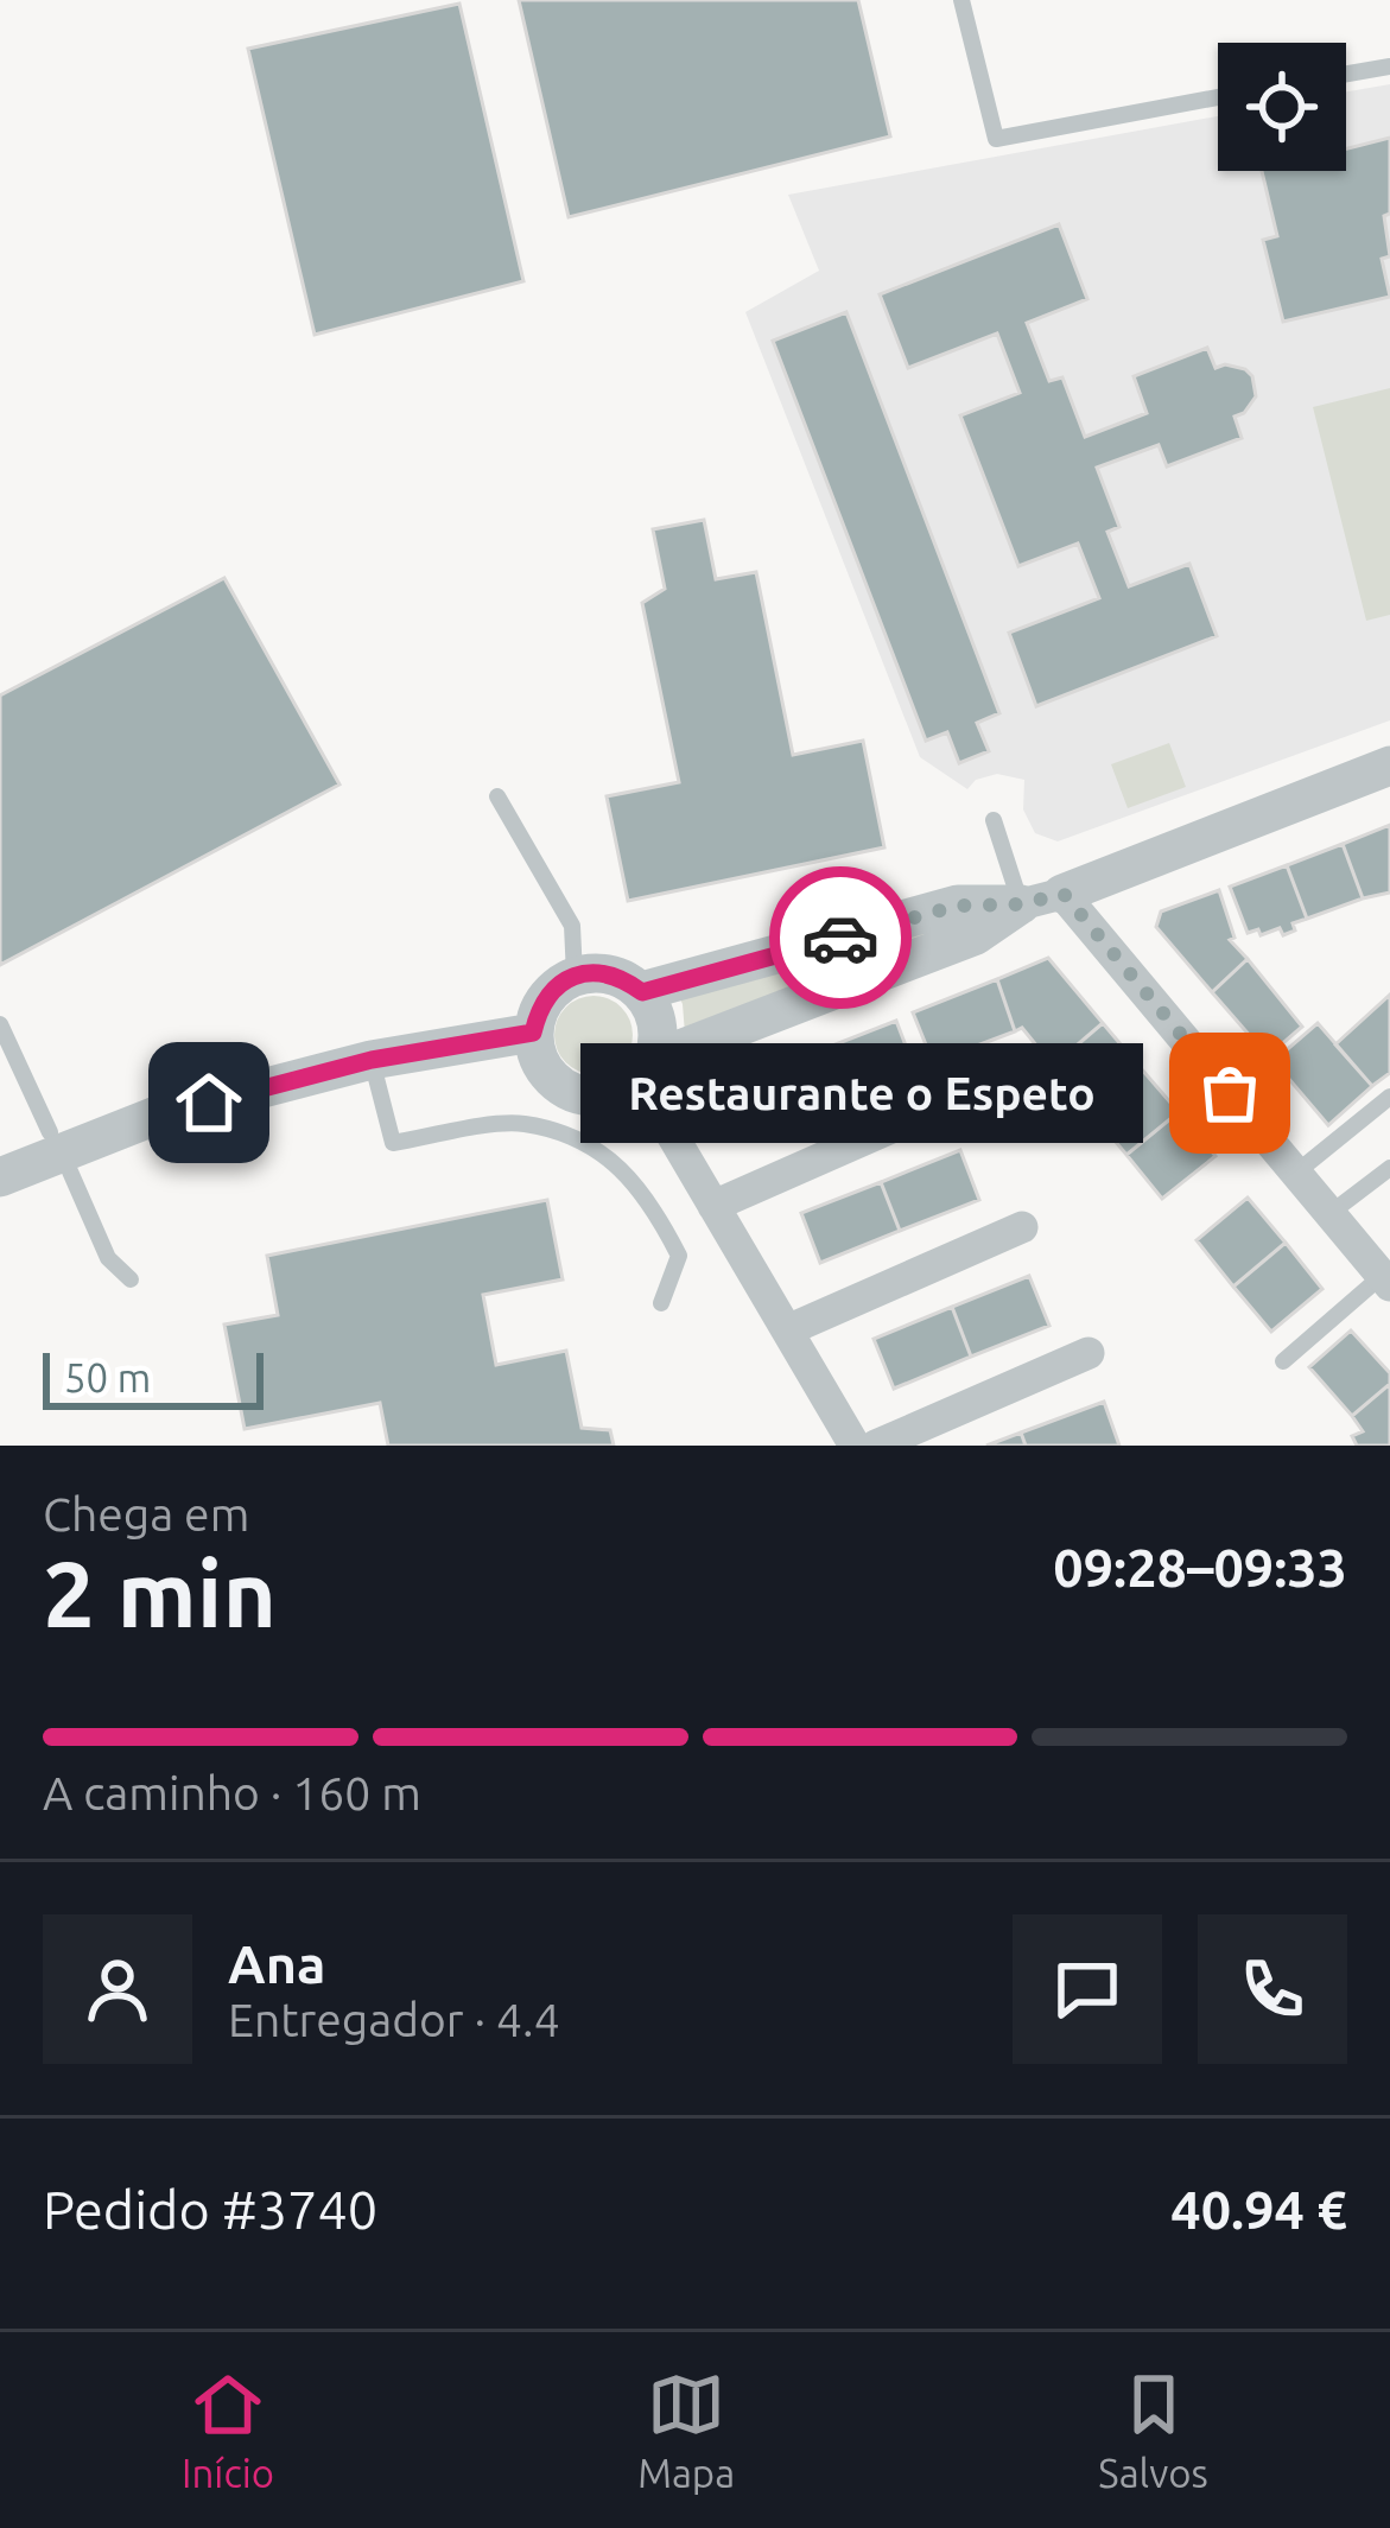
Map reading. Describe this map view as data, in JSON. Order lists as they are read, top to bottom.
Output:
{
  "places": ["Restaurante o Espeto"],
  "scale_bar": "50 m",
  "page": {
    "bubble": "Restaurante o Espeto",
    "scale": "50 m",
    "heading": ["2 min", "Chega em", "09:28–09:33"],
    "panel": [
      "Ana",
      "Entregador · 4.4",
      "Pedido #3740",
      "40.94 €"
    ],
    "bar": "A caminho · 160 m",
    "tabs": ["Início", "Mapa", "Salvos"]
  }
}
